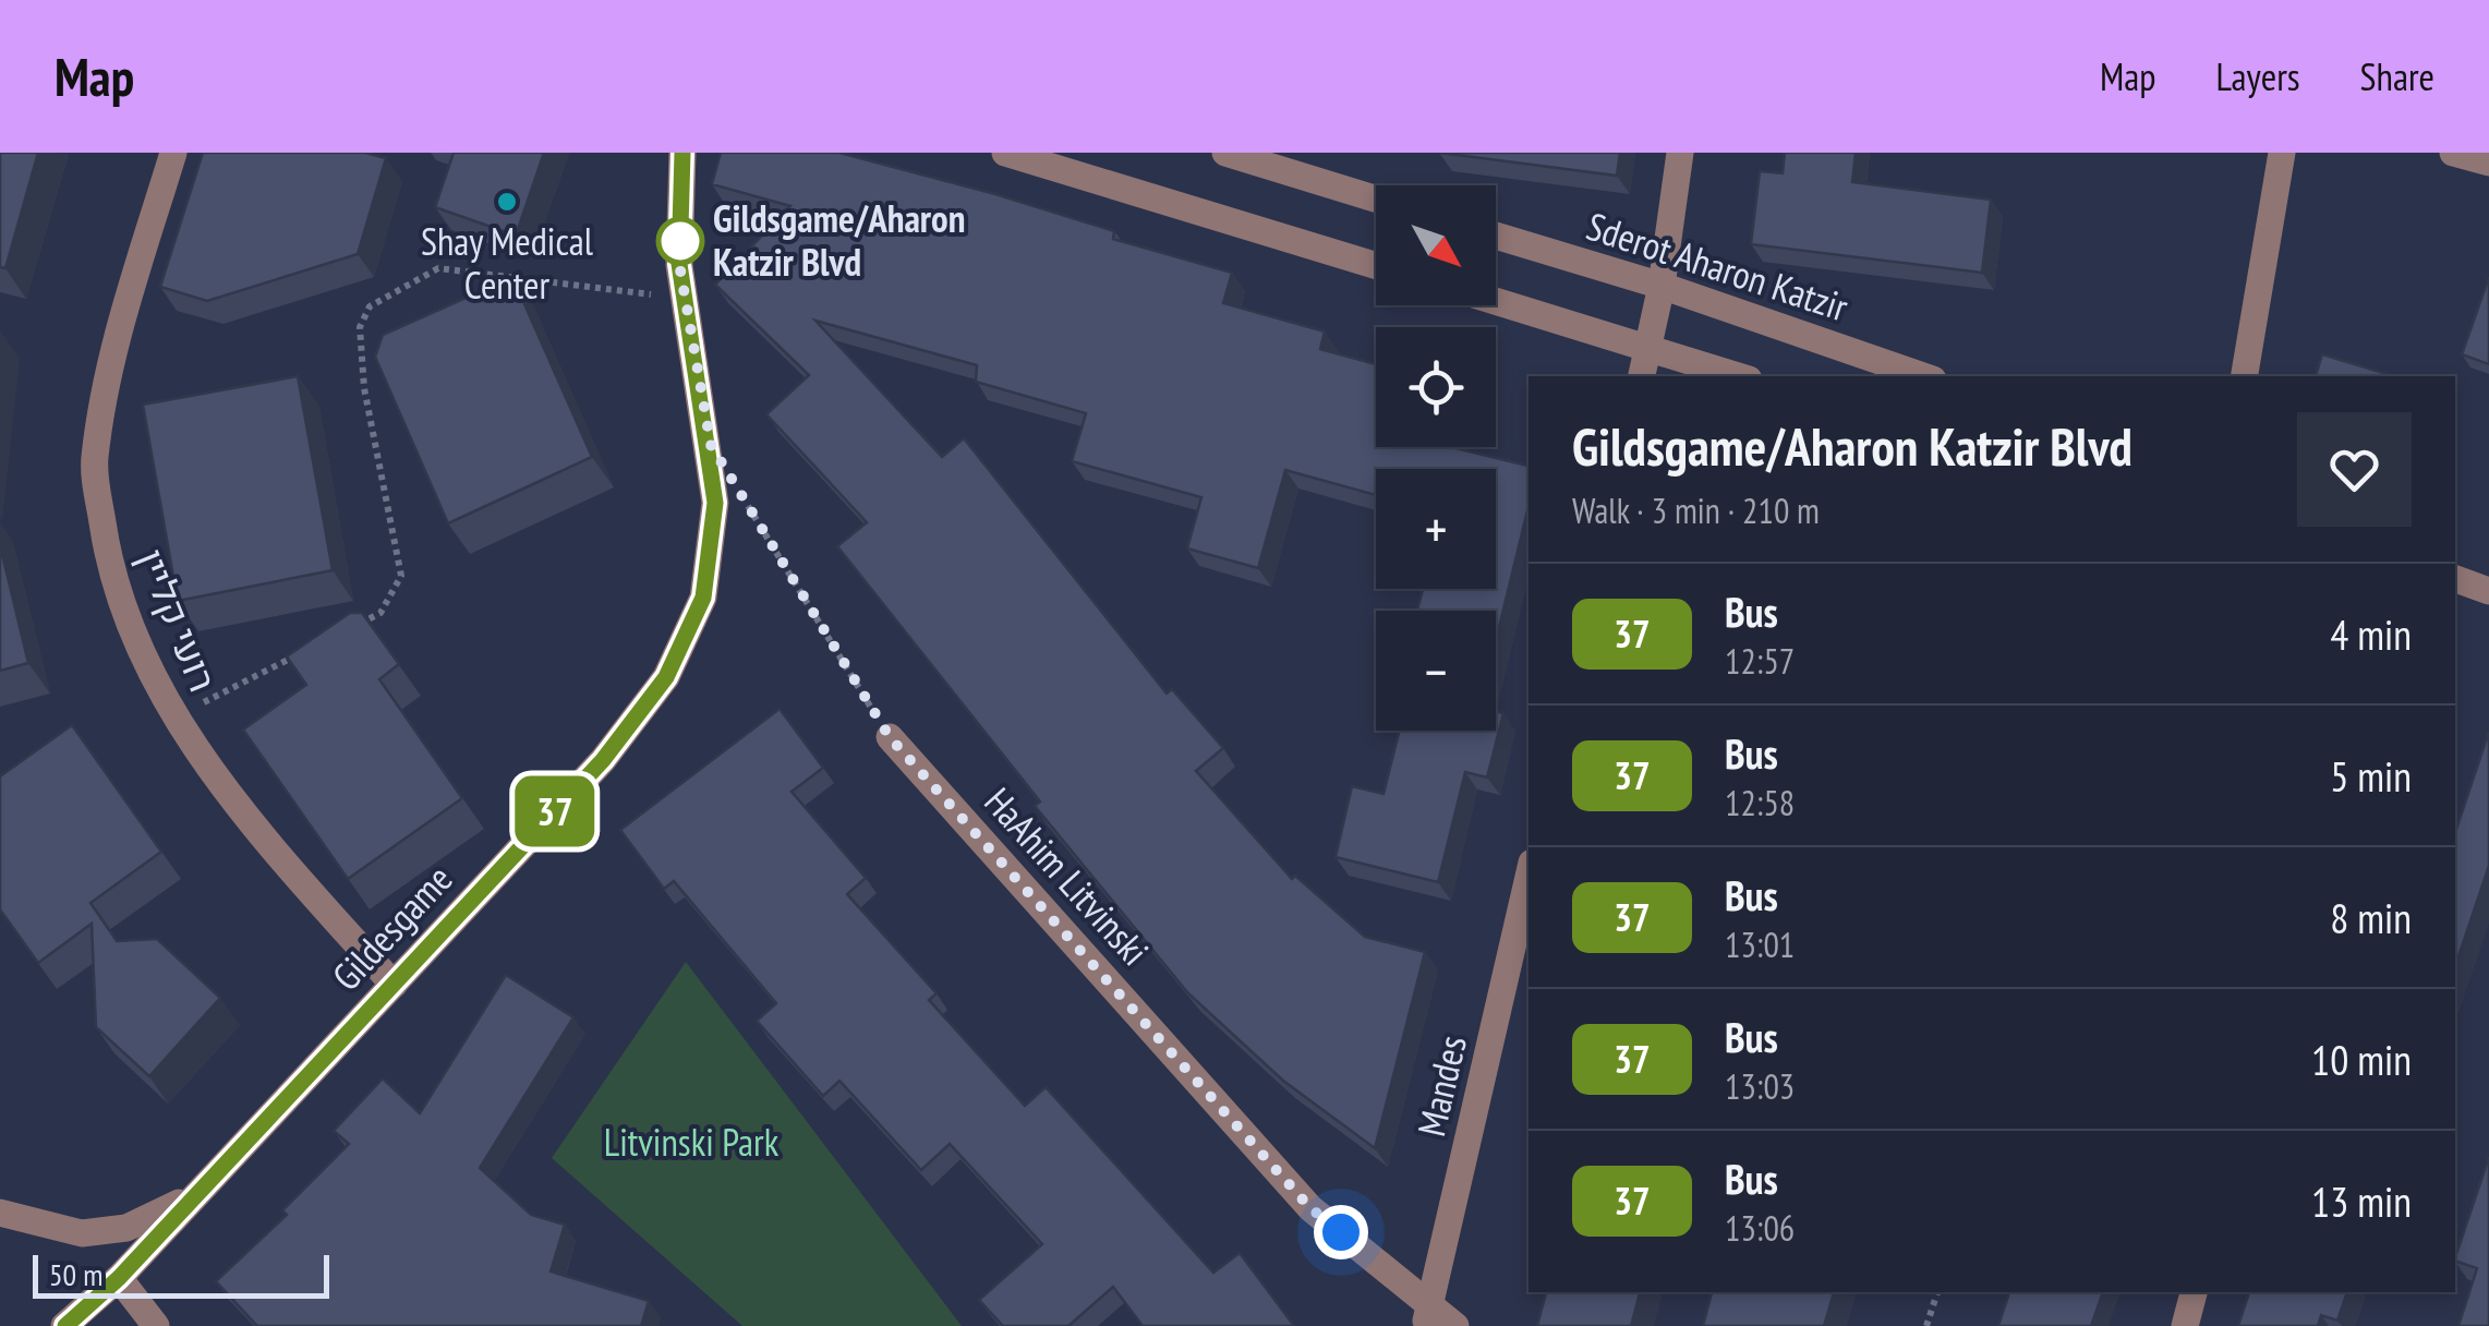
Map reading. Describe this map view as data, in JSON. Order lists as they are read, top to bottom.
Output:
{
  "streets": {
    "street": [
      "Sderot Aharon Katzir",
      "רועי קליין",
      "HaAhim Litvinski",
      "Gildesgame",
      "Mandes"
    ]
  },
  "crossings": [
    ["רועי קליין", "Gildesgame"],
    ["HaAhim Litvinski", "Mandes"]
  ],
  "parks": ["Litvinski Park"],
  "places": ["Shay Medical Center", "Gildsgame/Aharon Katzir Blvd"],
  "lines": ["bus line 37"],
  "scale_bar": "50 m",
  "north": "bottom right",
  "page": {
    "header": "Map",
    "nav": ["Map", "Layers", "Share"],
    "on_map": "37",
    "map_buttons": ["+", "−"],
    "heading": ["Gildsgame/Aharon Katzir Blvd", "Walk · 3 min · 210 m"],
    "list": [
      {
        "mark": "37",
        "name": "Bus",
        "note": "12:57",
        "value": "4 min"
      },
      {
        "mark": "37",
        "name": "Bus",
        "note": "12:58",
        "value": "5 min"
      },
      {
        "mark": "37",
        "name": "Bus",
        "note": "13:01",
        "value": "8 min"
      },
      {
        "mark": "37",
        "name": "Bus",
        "note": "13:03",
        "value": "10 min"
      },
      {
        "mark": "37",
        "name": "Bus",
        "note": "13:06",
        "value": "13 min"
      }
    ],
    "scale": "50 m"
  }
}
